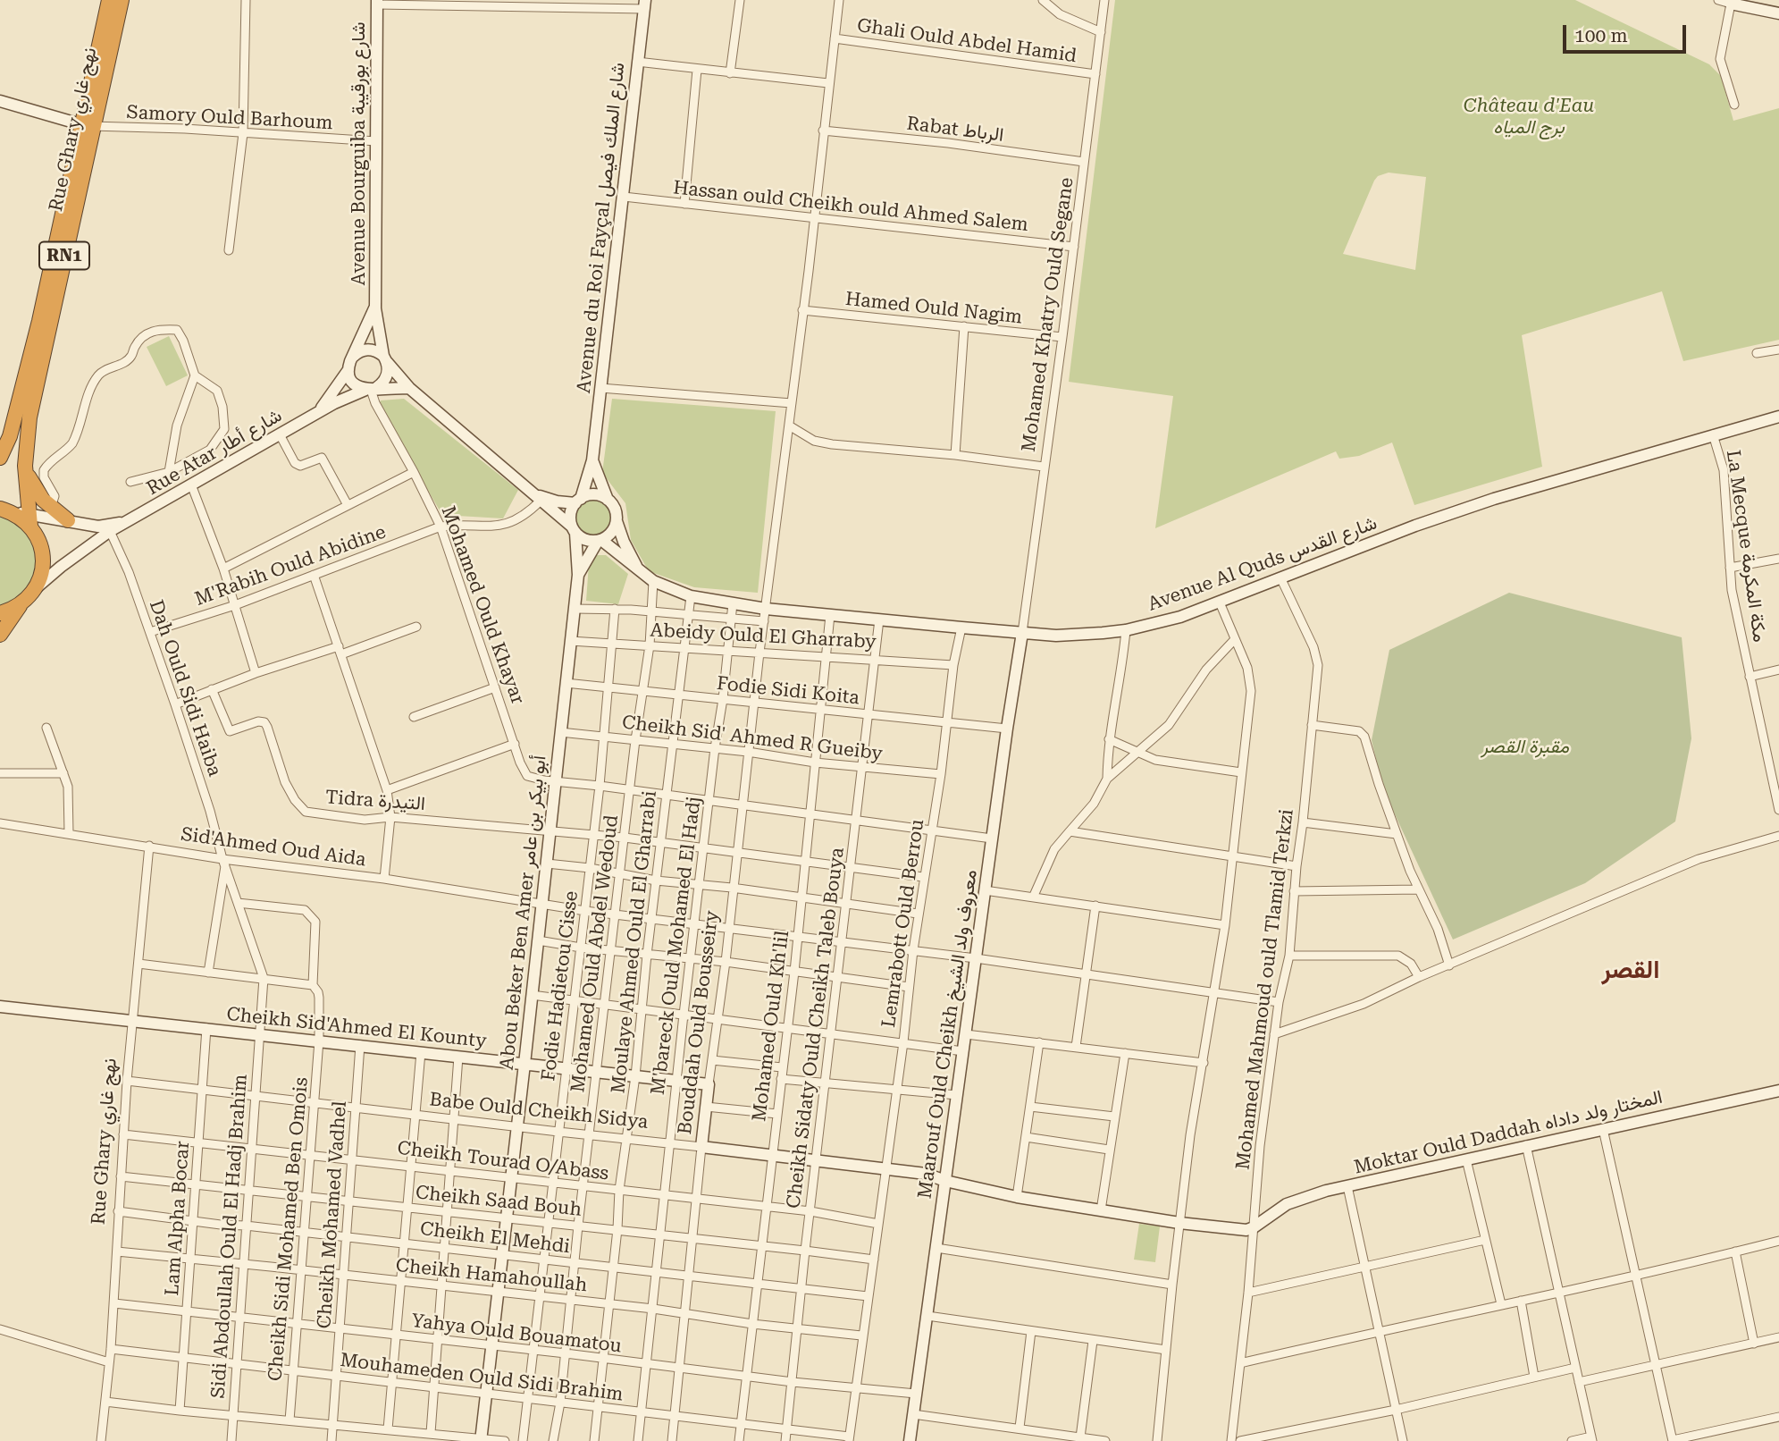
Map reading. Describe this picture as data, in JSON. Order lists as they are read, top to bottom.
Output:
{
  "streets": {
    "highway": ["Rue Ghary نهج غاري", "RN1"],
    "street": [
      "Ghali Ould Abdel Hamid",
      "Samory Ould Barhoum",
      "Rabat الرباط",
      "Avenue Bourguiba شارع بورقيبة",
      "Hassan ould Cheikh ould Ahmed Salem",
      "Avenue du Roi Fayçal شارع الملك فيصل",
      "Hamed Ould Nagim",
      "Mohamed Khatry Ould Segane",
      "Rue Atar شارع أطار",
      "La Mecque مكة المكرمة",
      "Avenue Al Quds شارع القدس",
      "M'Rabih Ould Abidine",
      "Mohamed Ould Khayar",
      "Abeidy Ould El Gharraby",
      "Dah Ould Sidi Haiba",
      "Fodie Sidi Koita",
      "Cheikh Sid' Ahmed R Gueiby",
      "Tidra التيدرة",
      "Sid'Ahmed Oud Aida",
      "Abou Beker Ben Amer أبو بيكر بن عامر",
      "Lemrabott Ould Berrou",
      "Moulaye Ahmed Ould El Gharrabi",
      "M'bareck Ould Mohamed El Hadj",
      "Mohamed Ould Abdel Wedoud",
      "Fodie Hadietou Cisse",
      "Mohamed Mahmoud ould Tlamid Terkzi",
      "Bouddah Ould Bousseiry",
      "Mohamed Ould Kh'lil",
      "Cheikh Sid'Ahmed El Kounty",
      "Cheikh Sidaty Ould Cheikh Taleb Bouya",
      "Maarouf Ould Cheikh معروف ولد الشيخ",
      "Babe Ould Cheikh Sidya",
      "Moktar Ould Daddah المختار ولد داداه",
      "Cheikh Tourad O/Abass",
      "Cheikh Saad Bouh",
      "Cheikh Mohamed Vadhel",
      "Lam Alpha Bocar",
      "Cheikh Sidi Mohamed Ben Omois",
      "Sidi Abdoullah Ould El Hadj Brahim",
      "Cheikh El Mehdi",
      "Cheikh Hamahoullah",
      "Yahya Ould Bouamatou",
      "Mouhameden Ould Sidi Brahim"
    ]
  },
  "crossings": [
    ["Ghali Ould Abdel Hamid", "Mohamed Khatry Ould Segane"],
    ["Ghali Ould Abdel Hamid", "Bouddah Ould Bousseiry"],
    ["Samory Ould Barhoum", "Rue Ghary نهج غاري"],
    ["Samory Ould Barhoum", "Avenue Bourguiba شارع بورقيبة"],
    ["Rue Ghary نهج غاري", "Rue Atar شارع أطار"],
    ["Rue Ghary نهج غاري", "Sid'Ahmed Oud Aida"],
    ["Rue Ghary نهج غاري", "Cheikh Sid'Ahmed El Kounty"],
    ["Rue Ghary نهج غاري", "Babe Ould Cheikh Sidya"],
    ["Rue Ghary نهج غاري", "Cheikh Tourad O/Abass"],
    ["Rue Ghary نهج غاري", "Cheikh Saad Bouh"],
    ["Rue Ghary نهج غاري", "Cheikh El Mehdi"],
    ["Rue Ghary نهج غاري", "Cheikh Hamahoullah"],
    ["Rue Ghary نهج غاري", "Yahya Ould Bouamatou"],
    ["Rue Ghary نهج غاري", "Mouhameden Ould Sidi Brahim"],
    ["Rabat الرباط", "Mohamed Khatry Ould Segane"],
    ["Rabat الرباط", "Bouddah Ould Bousseiry"],
    ["Avenue Bourguiba شارع بورقيبة", "Rue Atar شارع أطار"],
    ["Avenue Bourguiba شارع بورقيبة", "Mohamed Ould Khayar"],
    ["Hassan ould Cheikh ould Ahmed Salem", "Avenue du Roi Fayçal شارع الملك فيصل"],
    ["Hassan ould Cheikh ould Ahmed Salem", "Mohamed Khatry Ould Segane"],
    ["Hassan ould Cheikh ould Ahmed Salem", "Bouddah Ould Bousseiry"],
    ["Avenue du Roi Fayçal شارع الملك فيصل", "Avenue Al Quds شارع القدس"],
    ["Avenue du Roi Fayçal شارع الملك فيصل", "Abou Beker Ben Amer أبو بيكر بن عامر"],
    ["Hamed Ould Nagim", "Mohamed Khatry Ould Segane"],
    ["Hamed Ould Nagim", "Bouddah Ould Bousseiry"],
    ["Mohamed Khatry Ould Segane", "Avenue Al Quds شارع القدس"],
    ["Mohamed Khatry Ould Segane", "Maarouf Ould Cheikh معروف ولد الشيخ"],
    ["Rue Atar شارع أطار", "Mohamed Ould Khayar"],
    ["Rue Atar شارع أطار", "Dah Ould Sidi Haiba"],
    ["La Mecque مكة المكرمة", "Avenue Al Quds شارع القدس"],
    ["Avenue Al Quds شارع القدس", "Abou Beker Ben Amer أبو بيكر بن عامر"],
    ["Avenue Al Quds شارع القدس", "Lemrabott Ould Berrou"],
    ["Avenue Al Quds شارع القدس", "Moulaye Ahmed Ould El Gharrabi"],
    ["Avenue Al Quds شارع القدس", "M'bareck Ould Mohamed El Hadj"],
    ["Avenue Al Quds شارع القدس", "Mohamed Ould Abdel Wedoud"],
    ["Avenue Al Quds شارع القدس", "Mohamed Mahmoud ould Tlamid Terkzi"],
    ["Avenue Al Quds شارع القدس", "Bouddah Ould Bousseiry"],
    ["Avenue Al Quds شارع القدس", "Mohamed Ould Kh'lil"],
    ["Avenue Al Quds شارع القدس", "Cheikh Sidaty Ould Cheikh Taleb Bouya"],
    ["Avenue Al Quds شارع القدس", "Maarouf Ould Cheikh معروف ولد الشيخ"],
    ["M'Rabih Ould Abidine", "Mohamed Ould Khayar"],
    ["M'Rabih Ould Abidine", "Dah Ould Sidi Haiba"],
    ["Mohamed Ould Khayar", "Abou Beker Ben Amer أبو بيكر بن عامر"],
    ["Abeidy Ould El Gharraby", "Abou Beker Ben Amer أبو بيكر بن عامر"],
    ["Abeidy Ould El Gharraby", "Lemrabott Ould Berrou"],
    ["Abeidy Ould El Gharraby", "Moulaye Ahmed Ould El Gharrabi"],
    ["Abeidy Ould El Gharraby", "M'bareck Ould Mohamed El Hadj"],
    ["Abeidy Ould El Gharraby", "Mohamed Ould Abdel Wedoud"],
    ["Abeidy Ould El Gharraby", "Fodie Hadietou Cisse"],
    ["Abeidy Ould El Gharraby", "Bouddah Ould Bousseiry"],
    ["Abeidy Ould El Gharraby", "Mohamed Ould Kh'lil"],
    ["Abeidy Ould El Gharraby", "Cheikh Sidaty Ould Cheikh Taleb Bouya"],
    ["Dah Ould Sidi Haiba", "Sid'Ahmed Oud Aida"],
    ["Dah Ould Sidi Haiba", "Cheikh Sidi Mohamed Ben Omois"],
    ["Dah Ould Sidi Haiba", "Sidi Abdoullah Ould El Hadj Brahim"],
    ["Fodie Sidi Koita", "Abou Beker Ben Amer أبو بيكر بن عامر"],
    ["Fodie Sidi Koita", "Lemrabott Ould Berrou"],
    ["Fodie Sidi Koita", "Moulaye Ahmed Ould El Gharrabi"],
    ["Fodie Sidi Koita", "M'bareck Ould Mohamed El Hadj"],
    ["Fodie Sidi Koita", "Mohamed Ould Abdel Wedoud"],
    ["Fodie Sidi Koita", "Fodie Hadietou Cisse"],
    ["Fodie Sidi Koita", "Bouddah Ould Bousseiry"],
    ["Fodie Sidi Koita", "Mohamed Ould Kh'lil"],
    ["Fodie Sidi Koita", "Cheikh Sidaty Ould Cheikh Taleb Bouya"],
    ["Fodie Sidi Koita", "Maarouf Ould Cheikh معروف ولد الشيخ"],
    ["Cheikh Sid' Ahmed R Gueiby", "Abou Beker Ben Amer أبو بيكر بن عامر"],
    ["Cheikh Sid' Ahmed R Gueiby", "Lemrabott Ould Berrou"],
    ["Cheikh Sid' Ahmed R Gueiby", "Moulaye Ahmed Ould El Gharrabi"],
    ["Cheikh Sid' Ahmed R Gueiby", "M'bareck Ould Mohamed El Hadj"],
    ["Cheikh Sid' Ahmed R Gueiby", "Mohamed Ould Abdel Wedoud"],
    ["Cheikh Sid' Ahmed R Gueiby", "Fodie Hadietou Cisse"],
    ["Cheikh Sid' Ahmed R Gueiby", "Bouddah Ould Bousseiry"],
    ["Cheikh Sid' Ahmed R Gueiby", "Mohamed Ould Kh'lil"],
    ["Cheikh Sid' Ahmed R Gueiby", "Cheikh Sidaty Ould Cheikh Taleb Bouya"],
    ["Tidra التيدرة", "Abou Beker Ben Amer أبو بيكر بن عامر"],
    ["Tidra التيدرة", "Lemrabott Ould Berrou"],
    ["Tidra التيدرة", "Moulaye Ahmed Ould El Gharrabi"],
    ["Tidra التيدرة", "M'bareck Ould Mohamed El Hadj"],
    ["Tidra التيدرة", "Mohamed Ould Abdel Wedoud"],
    ["Tidra التيدرة", "Fodie Hadietou Cisse"],
    ["Tidra التيدرة", "Bouddah Ould Bousseiry"],
    ["Tidra التيدرة", "Mohamed Ould Kh'lil"],
    ["Tidra التيدرة", "Cheikh Sidaty Ould Cheikh Taleb Bouya"],
    ["Sid'Ahmed Oud Aida", "Abou Beker Ben Amer أبو بيكر بن عامر"],
    ["Sid'Ahmed Oud Aida", "Lemrabott Ould Berrou"],
    ["Sid'Ahmed Oud Aida", "Moulaye Ahmed Ould El Gharrabi"],
    ["Sid'Ahmed Oud Aida", "M'bareck Ould Mohamed El Hadj"],
    ["Sid'Ahmed Oud Aida", "Mohamed Ould Abdel Wedoud"],
    ["Sid'Ahmed Oud Aida", "Fodie Hadietou Cisse"],
    ["Sid'Ahmed Oud Aida", "Mohamed Mahmoud ould Tlamid Terkzi"],
    ["Sid'Ahmed Oud Aida", "Bouddah Ould Bousseiry"],
    ["Sid'Ahmed Oud Aida", "Mohamed Ould Kh'lil"],
    ["Sid'Ahmed Oud Aida", "Cheikh Sidaty Ould Cheikh Taleb Bouya"],
    ["Sid'Ahmed Oud Aida", "Maarouf Ould Cheikh معروف ولد الشيخ"],
    ["Abou Beker Ben Amer أبو بيكر بن عامر", "Cheikh Sid'Ahmed El Kounty"],
    ["Abou Beker Ben Amer أبو بيكر بن عامر", "Babe Ould Cheikh Sidya"],
    ["Abou Beker Ben Amer أبو بيكر بن عامر", "Cheikh Tourad O/Abass"],
    ["Abou Beker Ben Amer أبو بيكر بن عامر", "Cheikh Saad Bouh"],
    ["Abou Beker Ben Amer أبو بيكر بن عامر", "Cheikh El Mehdi"],
    ["Abou Beker Ben Amer أبو بيكر بن عامر", "Cheikh Hamahoullah"],
    ["Abou Beker Ben Amer أبو بيكر بن عامر", "Yahya Ould Bouamatou"],
    ["Abou Beker Ben Amer أبو بيكر بن عامر", "Mouhameden Ould Sidi Brahim"],
    ["Lemrabott Ould Berrou", "Babe Ould Cheikh Sidya"],
    ["Lemrabott Ould Berrou", "Cheikh Tourad O/Abass"],
    ["Lemrabott Ould Berrou", "Cheikh Saad Bouh"],
    ["Lemrabott Ould Berrou", "Cheikh El Mehdi"],
    ["Lemrabott Ould Berrou", "Cheikh Hamahoullah"],
    ["Lemrabott Ould Berrou", "Yahya Ould Bouamatou"],
    ["Lemrabott Ould Berrou", "Mouhameden Ould Sidi Brahim"],
    ["Moulaye Ahmed Ould El Gharrabi", "Cheikh Sid'Ahmed El Kounty"],
    ["Moulaye Ahmed Ould El Gharrabi", "Babe Ould Cheikh Sidya"],
    ["Moulaye Ahmed Ould El Gharrabi", "Cheikh Tourad O/Abass"],
    ["Moulaye Ahmed Ould El Gharrabi", "Cheikh Saad Bouh"],
    ["Moulaye Ahmed Ould El Gharrabi", "Cheikh El Mehdi"],
    ["Moulaye Ahmed Ould El Gharrabi", "Cheikh Hamahoullah"],
    ["Moulaye Ahmed Ould El Gharrabi", "Yahya Ould Bouamatou"],
    ["Moulaye Ahmed Ould El Gharrabi", "Mouhameden Ould Sidi Brahim"],
    ["M'bareck Ould Mohamed El Hadj", "Cheikh Sid'Ahmed El Kounty"],
    ["M'bareck Ould Mohamed El Hadj", "Babe Ould Cheikh Sidya"],
    ["M'bareck Ould Mohamed El Hadj", "Cheikh Tourad O/Abass"],
    ["M'bareck Ould Mohamed El Hadj", "Cheikh Saad Bouh"],
    ["M'bareck Ould Mohamed El Hadj", "Cheikh El Mehdi"],
    ["M'bareck Ould Mohamed El Hadj", "Cheikh Hamahoullah"],
    ["M'bareck Ould Mohamed El Hadj", "Yahya Ould Bouamatou"],
    ["M'bareck Ould Mohamed El Hadj", "Mouhameden Ould Sidi Brahim"],
    ["Mohamed Ould Abdel Wedoud", "Cheikh Sid'Ahmed El Kounty"],
    ["Mohamed Ould Abdel Wedoud", "Babe Ould Cheikh Sidya"],
    ["Mohamed Ould Abdel Wedoud", "Cheikh Tourad O/Abass"],
    ["Mohamed Ould Abdel Wedoud", "Cheikh Saad Bouh"],
    ["Mohamed Ould Abdel Wedoud", "Cheikh El Mehdi"],
    ["Mohamed Ould Abdel Wedoud", "Cheikh Hamahoullah"],
    ["Mohamed Ould Abdel Wedoud", "Yahya Ould Bouamatou"],
    ["Mohamed Ould Abdel Wedoud", "Mouhameden Ould Sidi Brahim"],
    ["Fodie Hadietou Cisse", "Cheikh Sid'Ahmed El Kounty"],
    ["Fodie Hadietou Cisse", "Babe Ould Cheikh Sidya"],
    ["Fodie Hadietou Cisse", "Cheikh Tourad O/Abass"],
    ["Fodie Hadietou Cisse", "Cheikh Saad Bouh"],
    ["Fodie Hadietou Cisse", "Cheikh El Mehdi"],
    ["Fodie Hadietou Cisse", "Cheikh Hamahoullah"],
    ["Fodie Hadietou Cisse", "Yahya Ould Bouamatou"],
    ["Fodie Hadietou Cisse", "Mouhameden Ould Sidi Brahim"],
    ["Mohamed Mahmoud ould Tlamid Terkzi", "Babe Ould Cheikh Sidya"],
    ["Mohamed Mahmoud ould Tlamid Terkzi", "Moktar Ould Daddah المختار ولد داداه"],
    ["Bouddah Ould Bousseiry", "Cheikh Sid'Ahmed El Kounty"],
    ["Bouddah Ould Bousseiry", "Babe Ould Cheikh Sidya"],
    ["Bouddah Ould Bousseiry", "Cheikh Tourad O/Abass"],
    ["Bouddah Ould Bousseiry", "Cheikh Saad Bouh"],
    ["Bouddah Ould Bousseiry", "Cheikh El Mehdi"],
    ["Bouddah Ould Bousseiry", "Cheikh Hamahoullah"],
    ["Bouddah Ould Bousseiry", "Yahya Ould Bouamatou"],
    ["Bouddah Ould Bousseiry", "Mouhameden Ould Sidi Brahim"],
    ["Mohamed Ould Kh'lil", "Babe Ould Cheikh Sidya"],
    ["Mohamed Ould Kh'lil", "Cheikh Tourad O/Abass"],
    ["Mohamed Ould Kh'lil", "Cheikh Saad Bouh"],
    ["Mohamed Ould Kh'lil", "Cheikh El Mehdi"],
    ["Mohamed Ould Kh'lil", "Cheikh Hamahoullah"],
    ["Mohamed Ould Kh'lil", "Yahya Ould Bouamatou"],
    ["Mohamed Ould Kh'lil", "Mouhameden Ould Sidi Brahim"],
    ["Cheikh Sid'Ahmed El Kounty", "Cheikh Mohamed Vadhel"],
    ["Cheikh Sid'Ahmed El Kounty", "Lam Alpha Bocar"],
    ["Cheikh Sid'Ahmed El Kounty", "Cheikh Sidi Mohamed Ben Omois"],
    ["Cheikh Sid'Ahmed El Kounty", "Sidi Abdoullah Ould El Hadj Brahim"],
    ["Cheikh Sidaty Ould Cheikh Taleb Bouya", "Babe Ould Cheikh Sidya"],
    ["Cheikh Sidaty Ould Cheikh Taleb Bouya", "Cheikh Tourad O/Abass"],
    ["Cheikh Sidaty Ould Cheikh Taleb Bouya", "Cheikh Saad Bouh"],
    ["Cheikh Sidaty Ould Cheikh Taleb Bouya", "Cheikh El Mehdi"],
    ["Cheikh Sidaty Ould Cheikh Taleb Bouya", "Cheikh Hamahoullah"],
    ["Cheikh Sidaty Ould Cheikh Taleb Bouya", "Yahya Ould Bouamatou"],
    ["Cheikh Sidaty Ould Cheikh Taleb Bouya", "Mouhameden Ould Sidi Brahim"],
    ["Maarouf Ould Cheikh معروف ولد الشيخ", "Babe Ould Cheikh Sidya"],
    ["Maarouf Ould Cheikh معروف ولد الشيخ", "Yahya Ould Bouamatou"],
    ["Babe Ould Cheikh Sidya", "Moktar Ould Daddah المختار ولد داداه"],
    ["Babe Ould Cheikh Sidya", "Cheikh Mohamed Vadhel"],
    ["Babe Ould Cheikh Sidya", "Lam Alpha Bocar"],
    ["Babe Ould Cheikh Sidya", "Cheikh Sidi Mohamed Ben Omois"],
    ["Babe Ould Cheikh Sidya", "Sidi Abdoullah Ould El Hadj Brahim"],
    ["Cheikh Tourad O/Abass", "Cheikh Mohamed Vadhel"],
    ["Cheikh Tourad O/Abass", "Lam Alpha Bocar"],
    ["Cheikh Tourad O/Abass", "Cheikh Sidi Mohamed Ben Omois"],
    ["Cheikh Tourad O/Abass", "Sidi Abdoullah Ould El Hadj Brahim"],
    ["Cheikh Saad Bouh", "Cheikh Mohamed Vadhel"],
    ["Cheikh Saad Bouh", "Lam Alpha Bocar"],
    ["Cheikh Saad Bouh", "Cheikh Sidi Mohamed Ben Omois"],
    ["Cheikh Saad Bouh", "Sidi Abdoullah Ould El Hadj Brahim"],
    ["Cheikh Mohamed Vadhel", "Cheikh El Mehdi"],
    ["Cheikh Mohamed Vadhel", "Cheikh Hamahoullah"],
    ["Cheikh Mohamed Vadhel", "Yahya Ould Bouamatou"],
    ["Cheikh Mohamed Vadhel", "Mouhameden Ould Sidi Brahim"],
    ["Lam Alpha Bocar", "Cheikh El Mehdi"],
    ["Lam Alpha Bocar", "Cheikh Hamahoullah"],
    ["Lam Alpha Bocar", "Yahya Ould Bouamatou"],
    ["Lam Alpha Bocar", "Mouhameden Ould Sidi Brahim"],
    ["Cheikh Sidi Mohamed Ben Omois", "Cheikh El Mehdi"],
    ["Cheikh Sidi Mohamed Ben Omois", "Cheikh Hamahoullah"],
    ["Cheikh Sidi Mohamed Ben Omois", "Yahya Ould Bouamatou"],
    ["Cheikh Sidi Mohamed Ben Omois", "Mouhameden Ould Sidi Brahim"],
    ["Sidi Abdoullah Ould El Hadj Brahim", "Cheikh El Mehdi"],
    ["Sidi Abdoullah Ould El Hadj Brahim", "Cheikh Hamahoullah"],
    ["Sidi Abdoullah Ould El Hadj Brahim", "Yahya Ould Bouamatou"],
    ["Sidi Abdoullah Ould El Hadj Brahim", "Mouhameden Ould Sidi Brahim"]
  ],
  "districts": ["القصر"],
  "parks": ["Château d'Eau برج المياه", "مقبرة القصر"],
  "scale_bar": "100 m"
}
